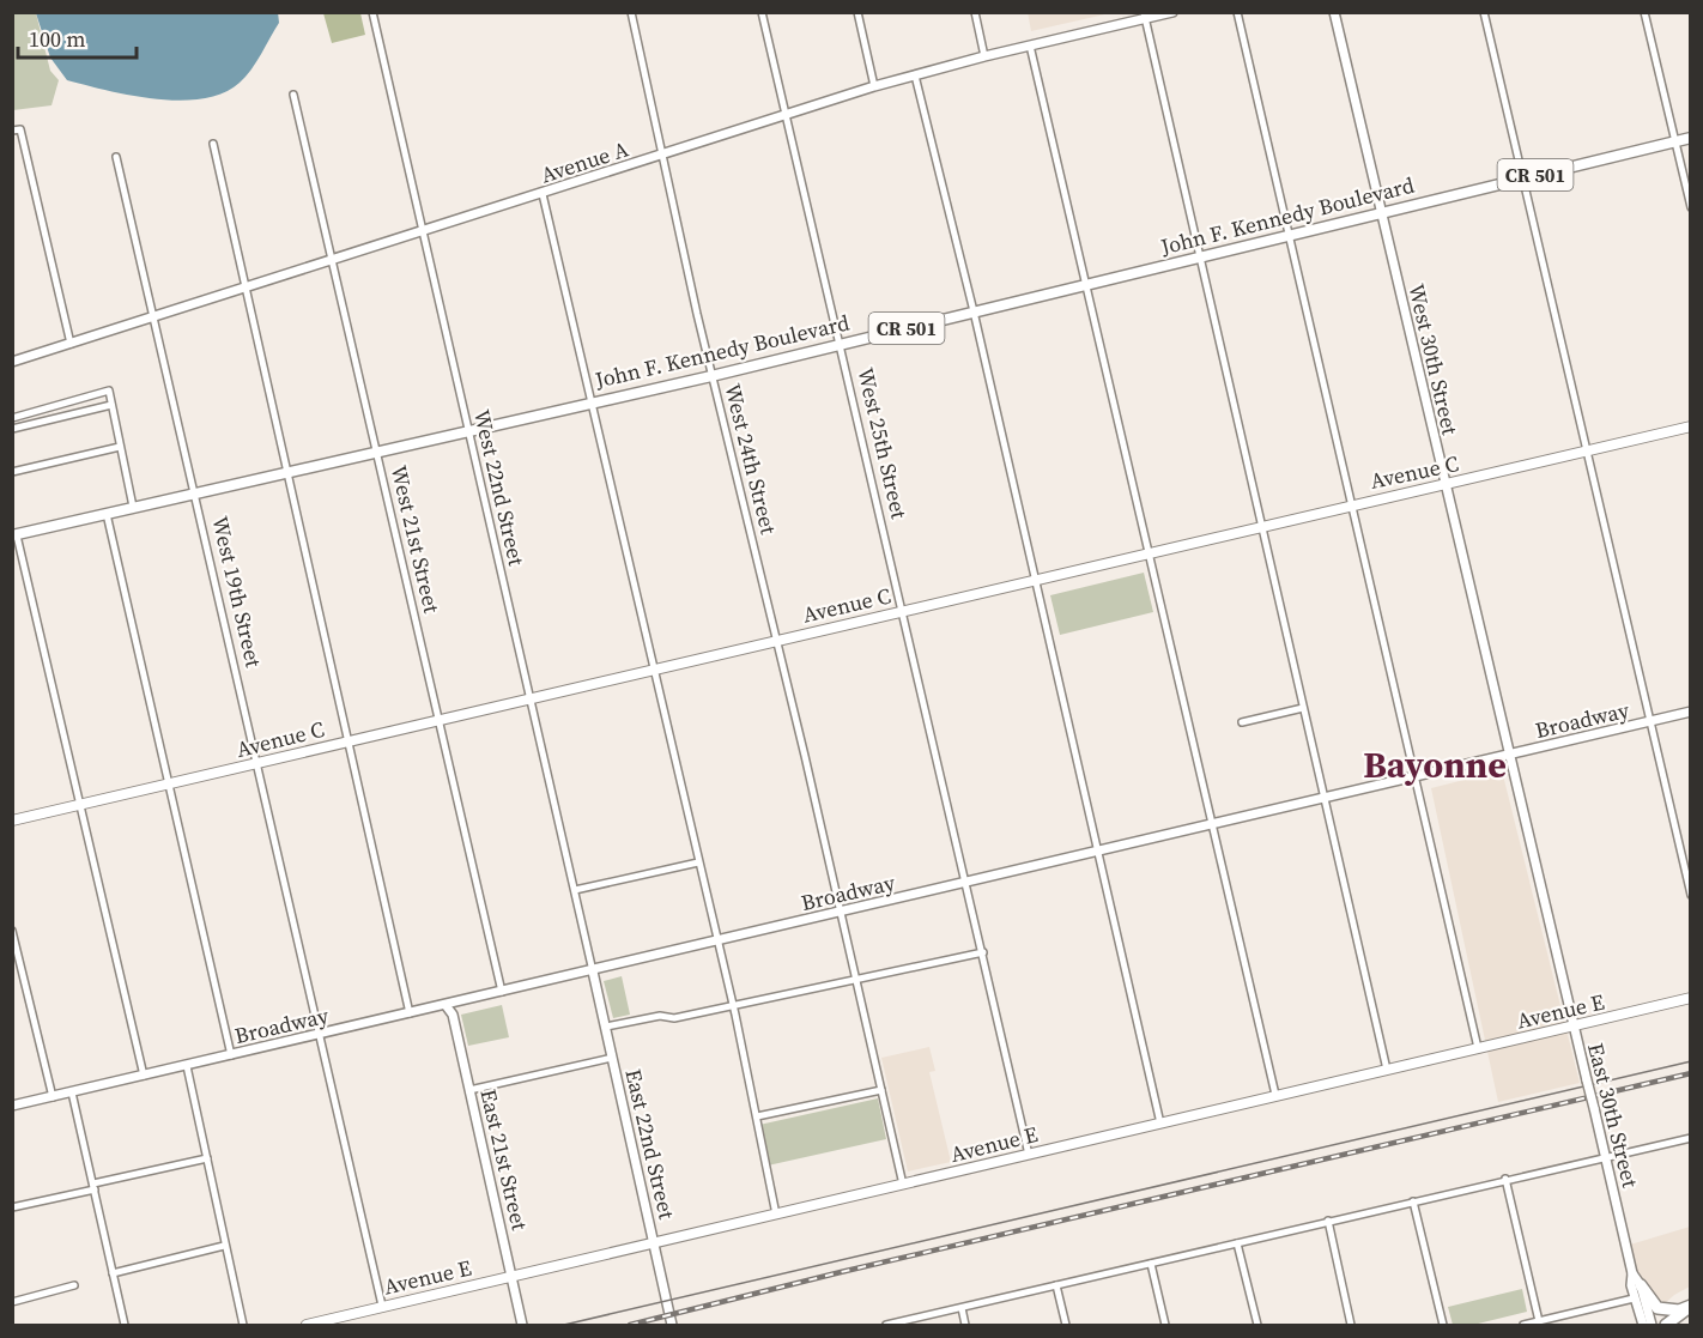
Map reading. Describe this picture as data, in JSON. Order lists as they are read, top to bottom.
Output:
{
  "streets": {
    "main road": [
      "CR 501",
      "John F. Kennedy Boulevard",
      "Avenue C",
      "Avenue E"
    ],
    "street": [
      "Avenue A",
      "West 30th Street",
      "West 25th Street",
      "West 24th Street",
      "West 22nd Street",
      "West 21st Street",
      "West 19th Street",
      "Broadway",
      "East 30th Street",
      "East 22nd Street",
      "East 21st Street"
    ]
  },
  "crossings": [
    ["Avenue A", "West 25th Street"],
    ["Avenue A", "West 24th Street"],
    ["Avenue A", "West 22nd Street"],
    ["Avenue A", "West 21st Street"],
    ["Avenue A", "West 19th Street"],
    ["John F. Kennedy Boulevard", "West 30th Street"],
    ["John F. Kennedy Boulevard", "West 25th Street"],
    ["John F. Kennedy Boulevard", "West 24th Street"],
    ["John F. Kennedy Boulevard", "West 22nd Street"],
    ["John F. Kennedy Boulevard", "West 21st Street"],
    ["John F. Kennedy Boulevard", "West 19th Street"],
    ["West 30th Street", "Avenue C"],
    ["West 30th Street", "Broadway"],
    ["West 30th Street", "East 30th Street"],
    ["West 25th Street", "Avenue C"],
    ["West 25th Street", "Broadway"],
    ["West 25th Street", "Avenue E"],
    ["West 24th Street", "Avenue C"],
    ["West 24th Street", "Broadway"],
    ["West 24th Street", "Avenue E"],
    ["Avenue C", "West 22nd Street"],
    ["Avenue C", "West 21st Street"],
    ["Avenue C", "West 19th Street"],
    ["West 22nd Street", "Broadway"],
    ["West 22nd Street", "East 22nd Street"],
    ["West 21st Street", "Broadway"],
    ["West 19th Street", "Broadway"],
    ["West 19th Street", "Avenue E"],
    ["Broadway", "East 30th Street"],
    ["Broadway", "East 22nd Street"],
    ["Broadway", "East 21st Street"],
    ["Avenue E", "East 30th Street"],
    ["Avenue E", "East 22nd Street"],
    ["Avenue E", "East 21st Street"]
  ],
  "districts": ["Bayonne"],
  "scale_bar": "100 m"
}
